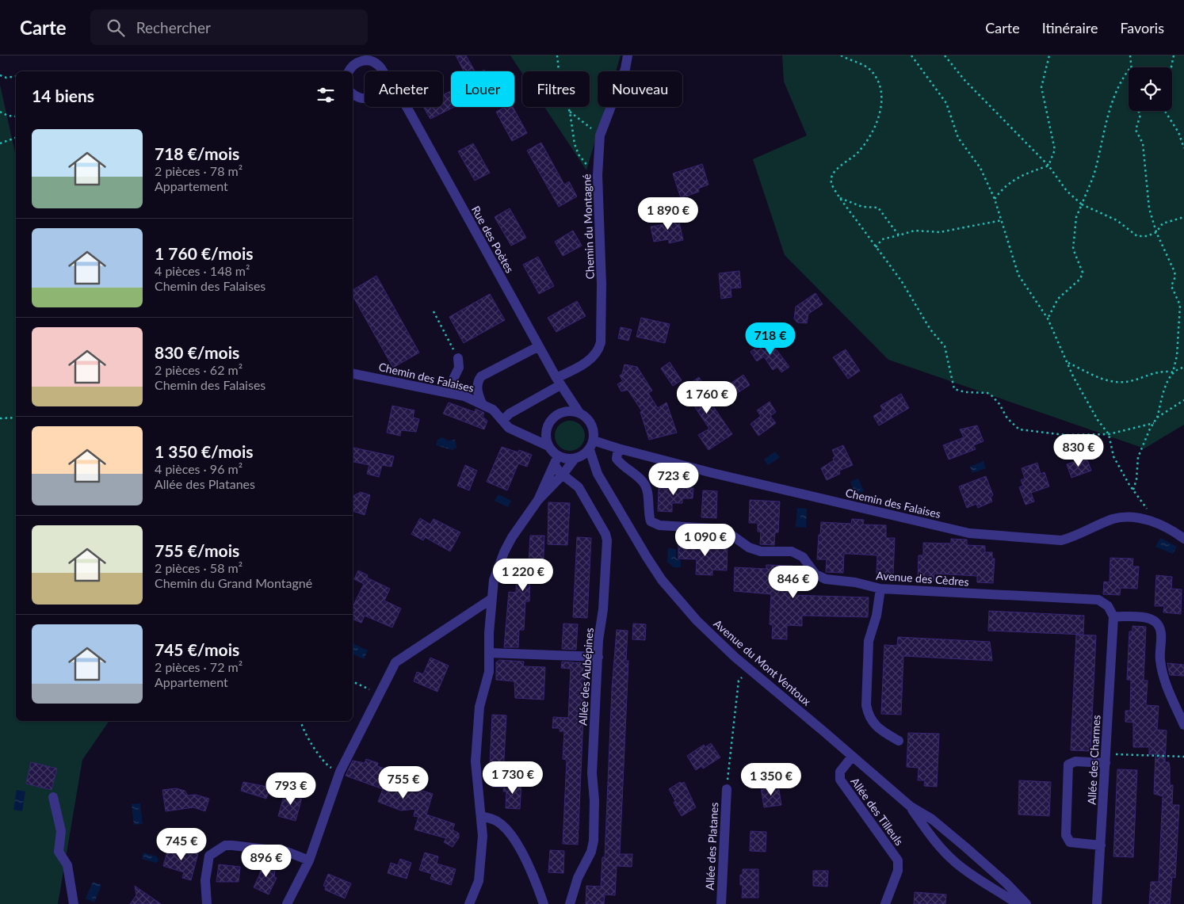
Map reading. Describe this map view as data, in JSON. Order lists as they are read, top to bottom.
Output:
{
  "streets": {
    "street": [
      "Chemin du Montagné",
      "Rue des Poètes",
      "Chemin des Falaises",
      "Avenue des Cèdres",
      "Avenue du Mont Ventoux",
      "Allée des Aubépines",
      "Allée des Charmes",
      "Allée des Tilleuls",
      "Allée des Platanes"
    ]
  },
  "crossings": [
    ["Chemin du Montagné", "Rue des Poètes"],
    ["Chemin du Montagné", "Chemin des Falaises"],
    ["Rue des Poètes", "Chemin des Falaises"],
    ["Rue des Poètes", "Avenue du Mont Ventoux"],
    ["Rue des Poètes", "Allée des Aubépines"],
    ["Chemin des Falaises", "Avenue des Cèdres"],
    ["Chemin des Falaises", "Avenue du Mont Ventoux"],
    ["Chemin des Falaises", "Allée des Aubépines"],
    ["Avenue des Cèdres", "Allée des Charmes"],
    ["Avenue du Mont Ventoux", "Allée des Aubépines"],
    ["Avenue du Mont Ventoux", "Allée des Tilleuls"]
  ],
  "page": {
    "header": "Carte",
    "search": "Rechercher",
    "nav": ["Carte", "Itinéraire", "Favoris"],
    "chip": [
      "Acheter",
      "Louer",
      "Filtres",
      "Nouveau"
    ],
    "heading": "14 biens",
    "list": [
      {
        "name": "718 €/mois",
        "note": "2 pièces · 78 m² · Appartement"
      },
      {
        "name": "1 760 €/mois",
        "note": "4 pièces · 148 m² · Chemin des Falaises"
      },
      {
        "name": "830 €/mois",
        "note": "2 pièces · 62 m² · Chemin des Falaises"
      },
      {
        "name": "1 350 €/mois",
        "note": "4 pièces · 96 m² · Allée des Platanes"
      },
      {
        "name": "755 €/mois",
        "note": "2 pièces · 58 m² · Chemin du Grand Montagné"
      },
      {
        "name": "745 €/mois",
        "note": "2 pièces · 72 m² · Appartement"
      }
    ],
    "price": [
      "1 890 €",
      "718 €",
      "1 760 €",
      "830 €",
      "723 €",
      "1 090 €",
      "1 220 €",
      "846 €",
      "1 730 €",
      "1 350 €",
      "755 €",
      "793 €",
      "745 €",
      "896 €"
    ]
  }
}
